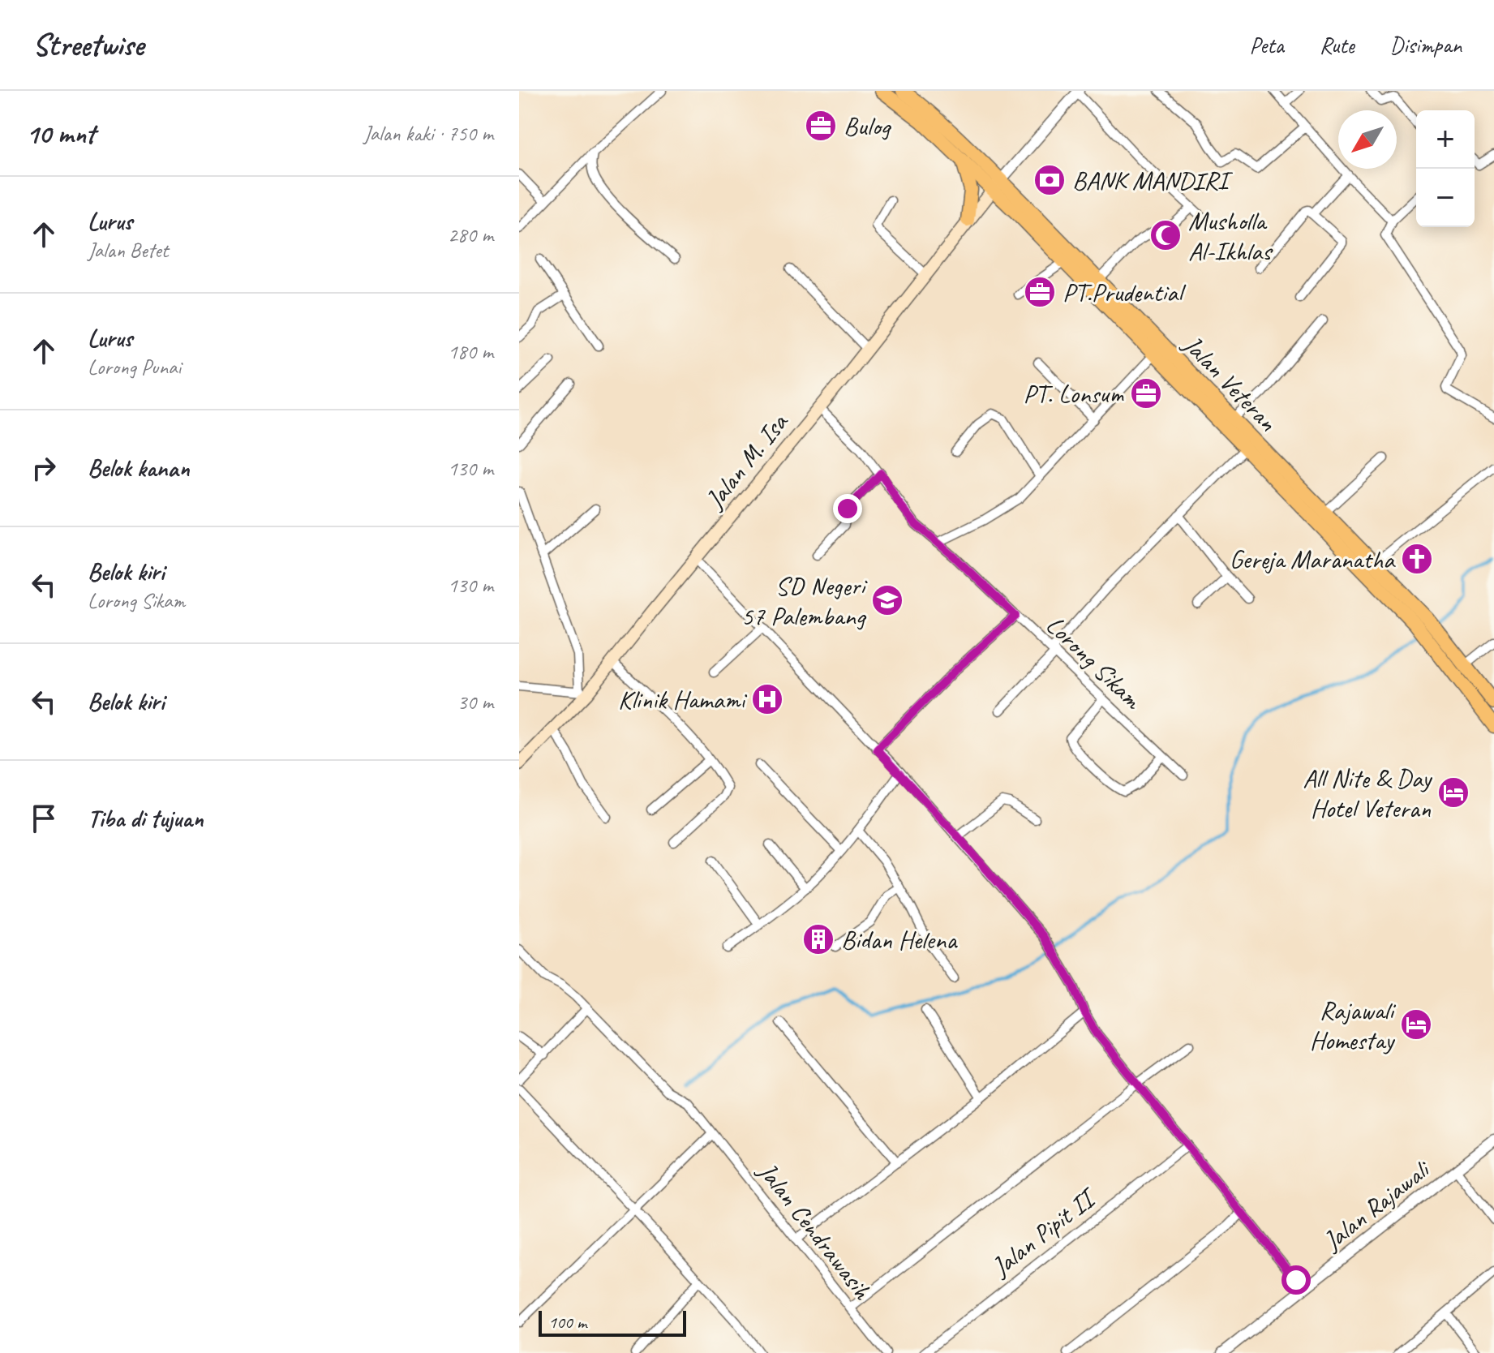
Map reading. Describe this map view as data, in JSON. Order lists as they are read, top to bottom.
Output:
{
  "streets": {
    "highway": ["Jalan Veteran"],
    "main road": ["Jalan M. Isa"],
    "street": [
      "Lorong Sikam",
      "Jalan Rajawali",
      "Jalan Cendrawasih",
      "Jalan Pipit II"
    ]
  },
  "crossings": [
    ["Jalan Veteran", "Jalan M. Isa"],
    ["Jalan M. Isa", "Lorong Sikam"]
  ],
  "places": {
    "office": ["Bulog", "PT.Prudential", "PT. Lonsum"],
    "bank": ["BANK MANDIRI"],
    "mosque": ["Musholla Al-Ikhlas"],
    "church": ["Gereja Maranatha"],
    "school or university": ["SD Negeri 57 Palembang"],
    "hospital": ["Klinik Hamami"],
    "hotel": ["All Nite & Day Hotel Veteran", "Rajawali Homestay"],
    "building": ["Bidan Helena"]
  },
  "scale_bar": "100 m",
  "north": "bottom left",
  "page": {
    "header": "Streetwise",
    "nav": ["Peta", "Rute", "Disimpan"],
    "heading": ["10 mnt", "Jalan kaki · 750 m"],
    "map_buttons": ["+", "−"],
    "list": [
      ["Lurus", "Jalan Betet", "280 m"],
      ["Lurus", "Lorong Punai", "180 m"],
      ["Belok kanan", "130 m"],
      ["Belok kiri", "Lorong Sikam", "130 m"],
      ["Belok kiri", "30 m"],
      "Tiba di tujuan"
    ],
    "scale": "100 m"
  }
}
